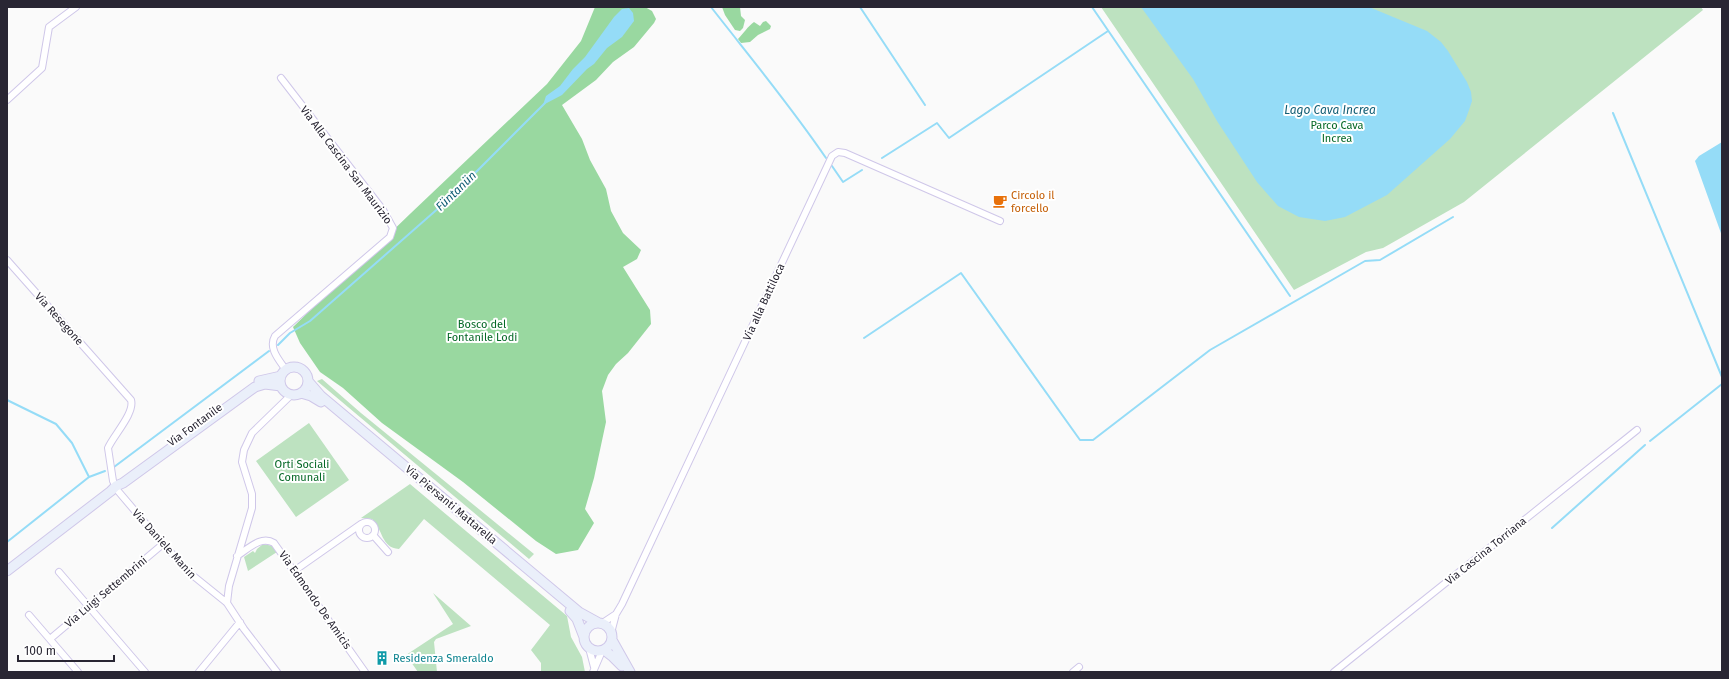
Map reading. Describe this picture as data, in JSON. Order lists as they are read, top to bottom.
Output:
{
  "streets": {
    "street": [
      "Via Alla Cascina San Maurizio",
      "Via alla Battiloca",
      "Via Resegone",
      "Via Fontanile",
      "Via Piersanti Mattarella",
      "Via Daniele Manin",
      "Via Cascina Torriana",
      "Via Luigi Settembrini",
      "Via Edmondo De Amicis"
    ]
  },
  "crossings": [
    ["Via Alla Cascina San Maurizio", "Via Fontanile"],
    ["Via Alla Cascina San Maurizio", "Via Piersanti Mattarella"],
    ["Via alla Battiloca", "Via Piersanti Mattarella"],
    ["Via Resegone", "Via Fontanile"],
    ["Via Resegone", "Via Daniele Manin"],
    ["Via Fontanile", "Via Piersanti Mattarella"],
    ["Via Fontanile", "Via Daniele Manin"],
    ["Via Daniele Manin", "Via Luigi Settembrini"]
  ],
  "water": ["Lago Cava Increa", "Füntanün"],
  "parks": ["Parco Cava Increa", "Bosco del Fontanile Lodi", "Orti Sociali Comunali"],
  "places": {
    "cafe": ["Circolo il forcello"],
    "building": ["Residenza Smeraldo"]
  },
  "scale_bar": "100 m"
}
